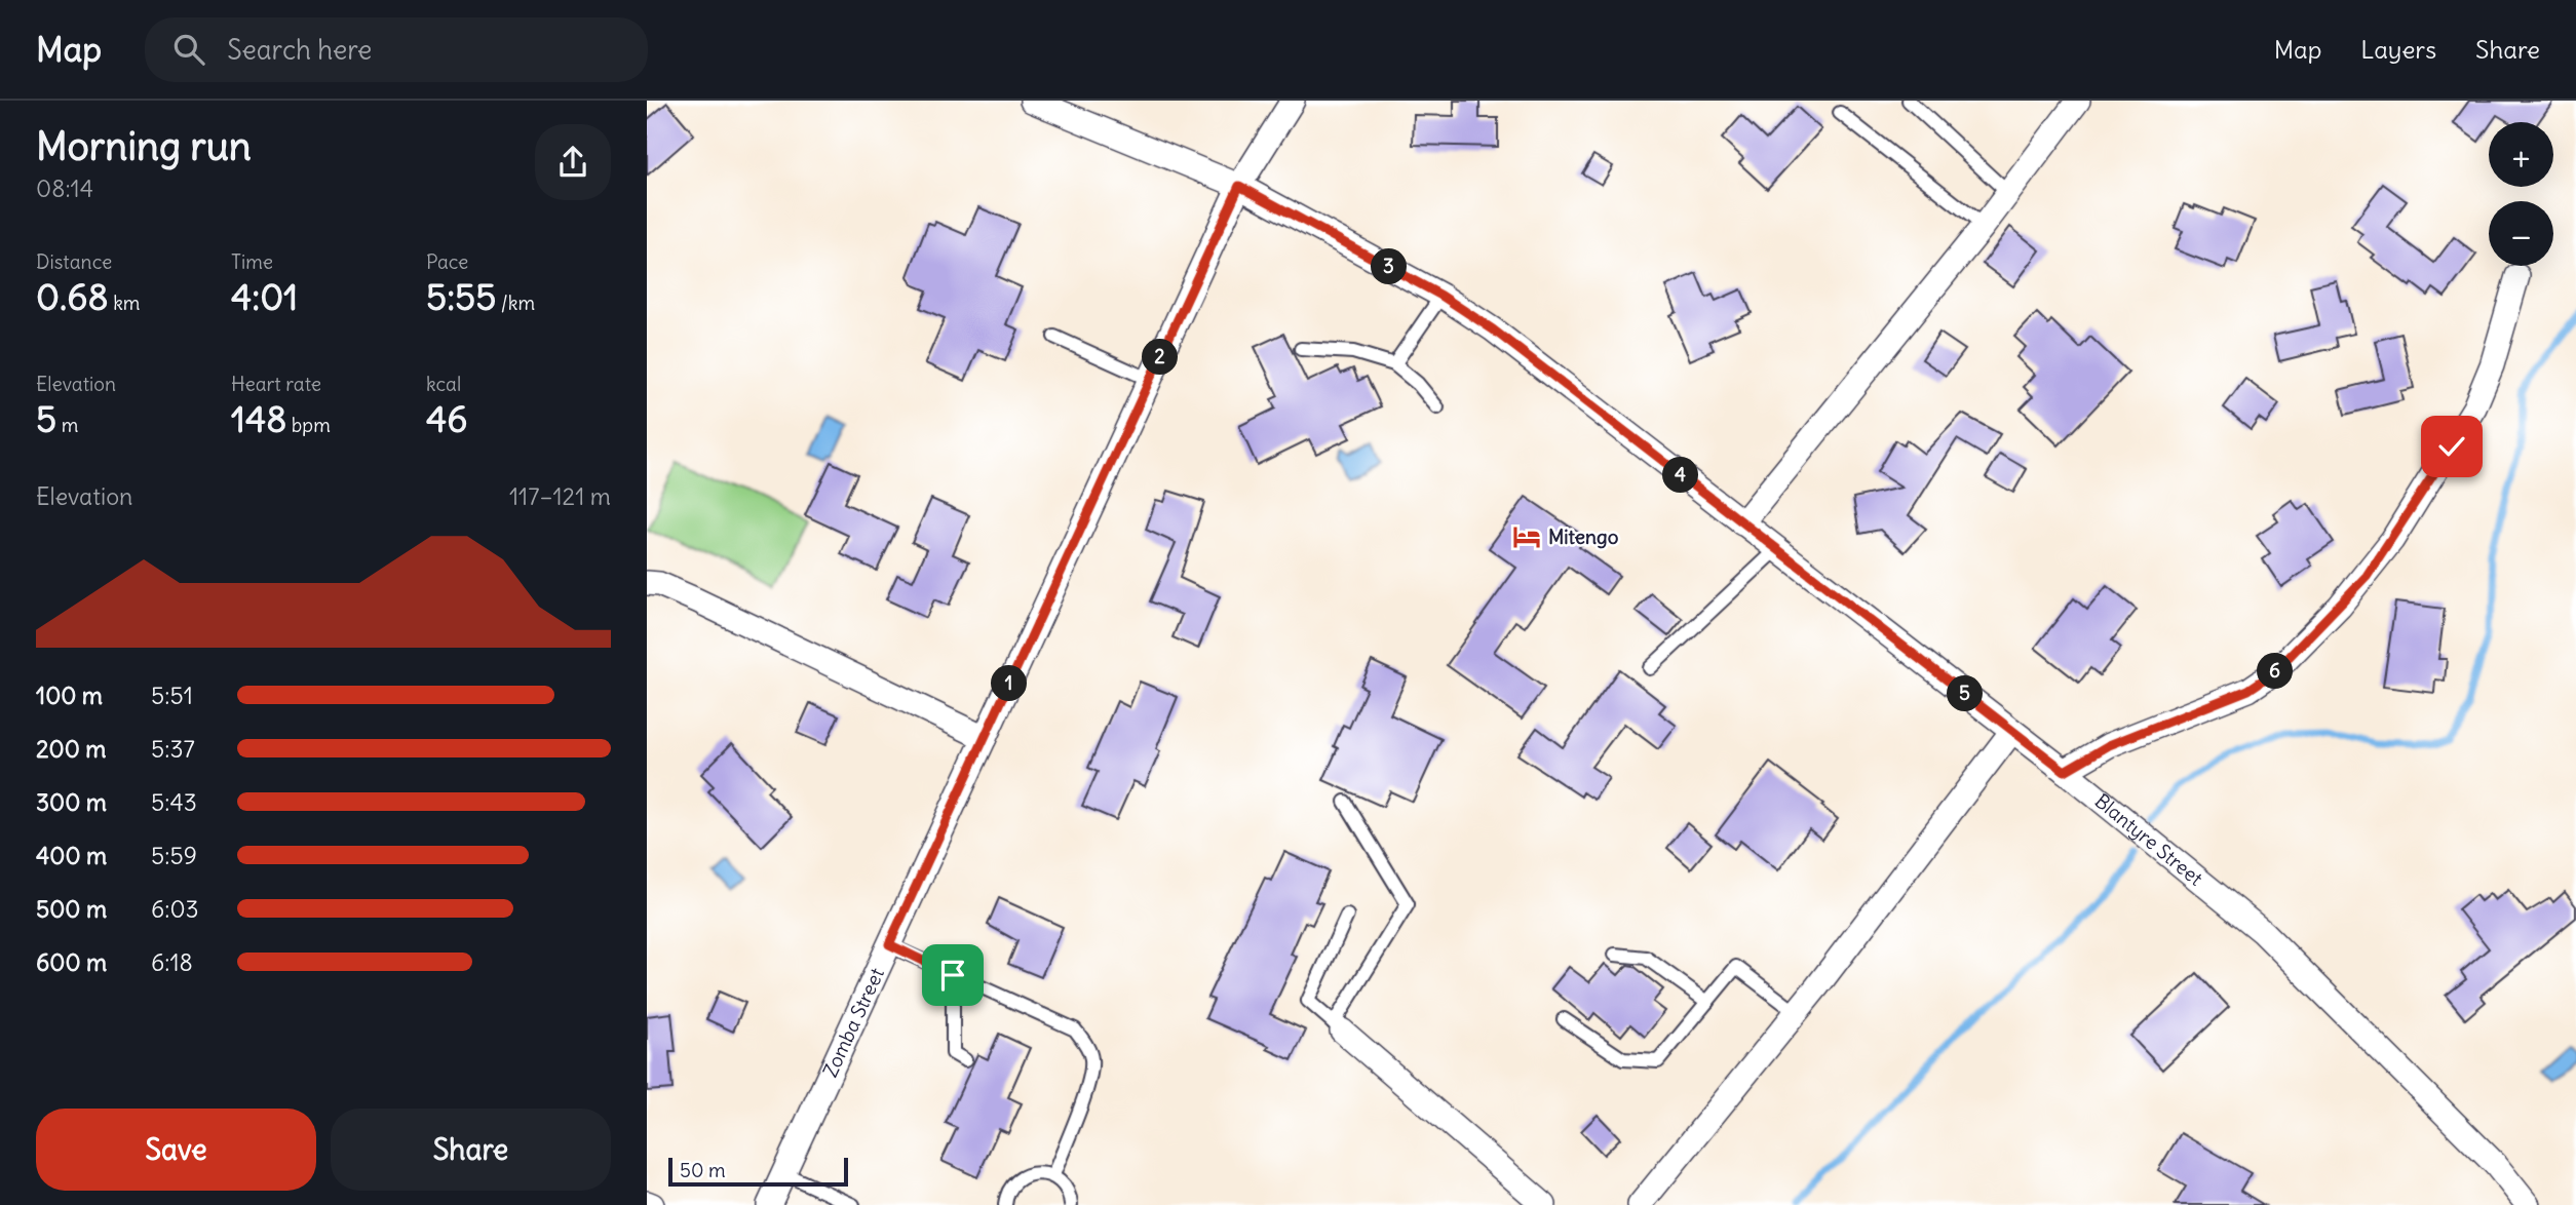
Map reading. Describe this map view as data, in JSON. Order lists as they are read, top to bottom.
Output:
{
  "streets": {
    "street": ["Blantyre Street", "Zomba Street"]
  },
  "crossings": [
    ["Blantyre Street", "Zomba Street"]
  ],
  "places": {
    "hotel": ["Mitengo"]
  },
  "scale_bar": "50 m",
  "page": {
    "header": "Map",
    "search": "Search here",
    "nav": ["Map", "Layers", "Share"],
    "heading": ["Morning run", "08:14"],
    "map_buttons": ["+", "−"],
    "stats": [
      ["Distance", "0.68 km"],
      ["Time", "4:01"],
      ["Pace", "5:55 /km"],
      ["Elevation", "5 m"],
      ["Heart rate", "148 bpm"],
      ["kcal", "46"]
    ],
    "pins": [
      "3",
      "2",
      "4",
      "6",
      "1",
      "5"
    ],
    "chart": ["Elevation", "117–121 m"],
    "list": [
      {
        "name": "100 m",
        "note": "5:51"
      },
      {
        "name": "200 m",
        "note": "5:37"
      },
      {
        "name": "300 m",
        "note": "5:43"
      },
      {
        "name": "400 m",
        "note": "5:59"
      },
      {
        "name": "500 m",
        "note": "6:03"
      },
      {
        "name": "600 m",
        "note": "6:18"
      }
    ],
    "buttons": ["Save", "Share"],
    "scale": "50 m"
  }
}
